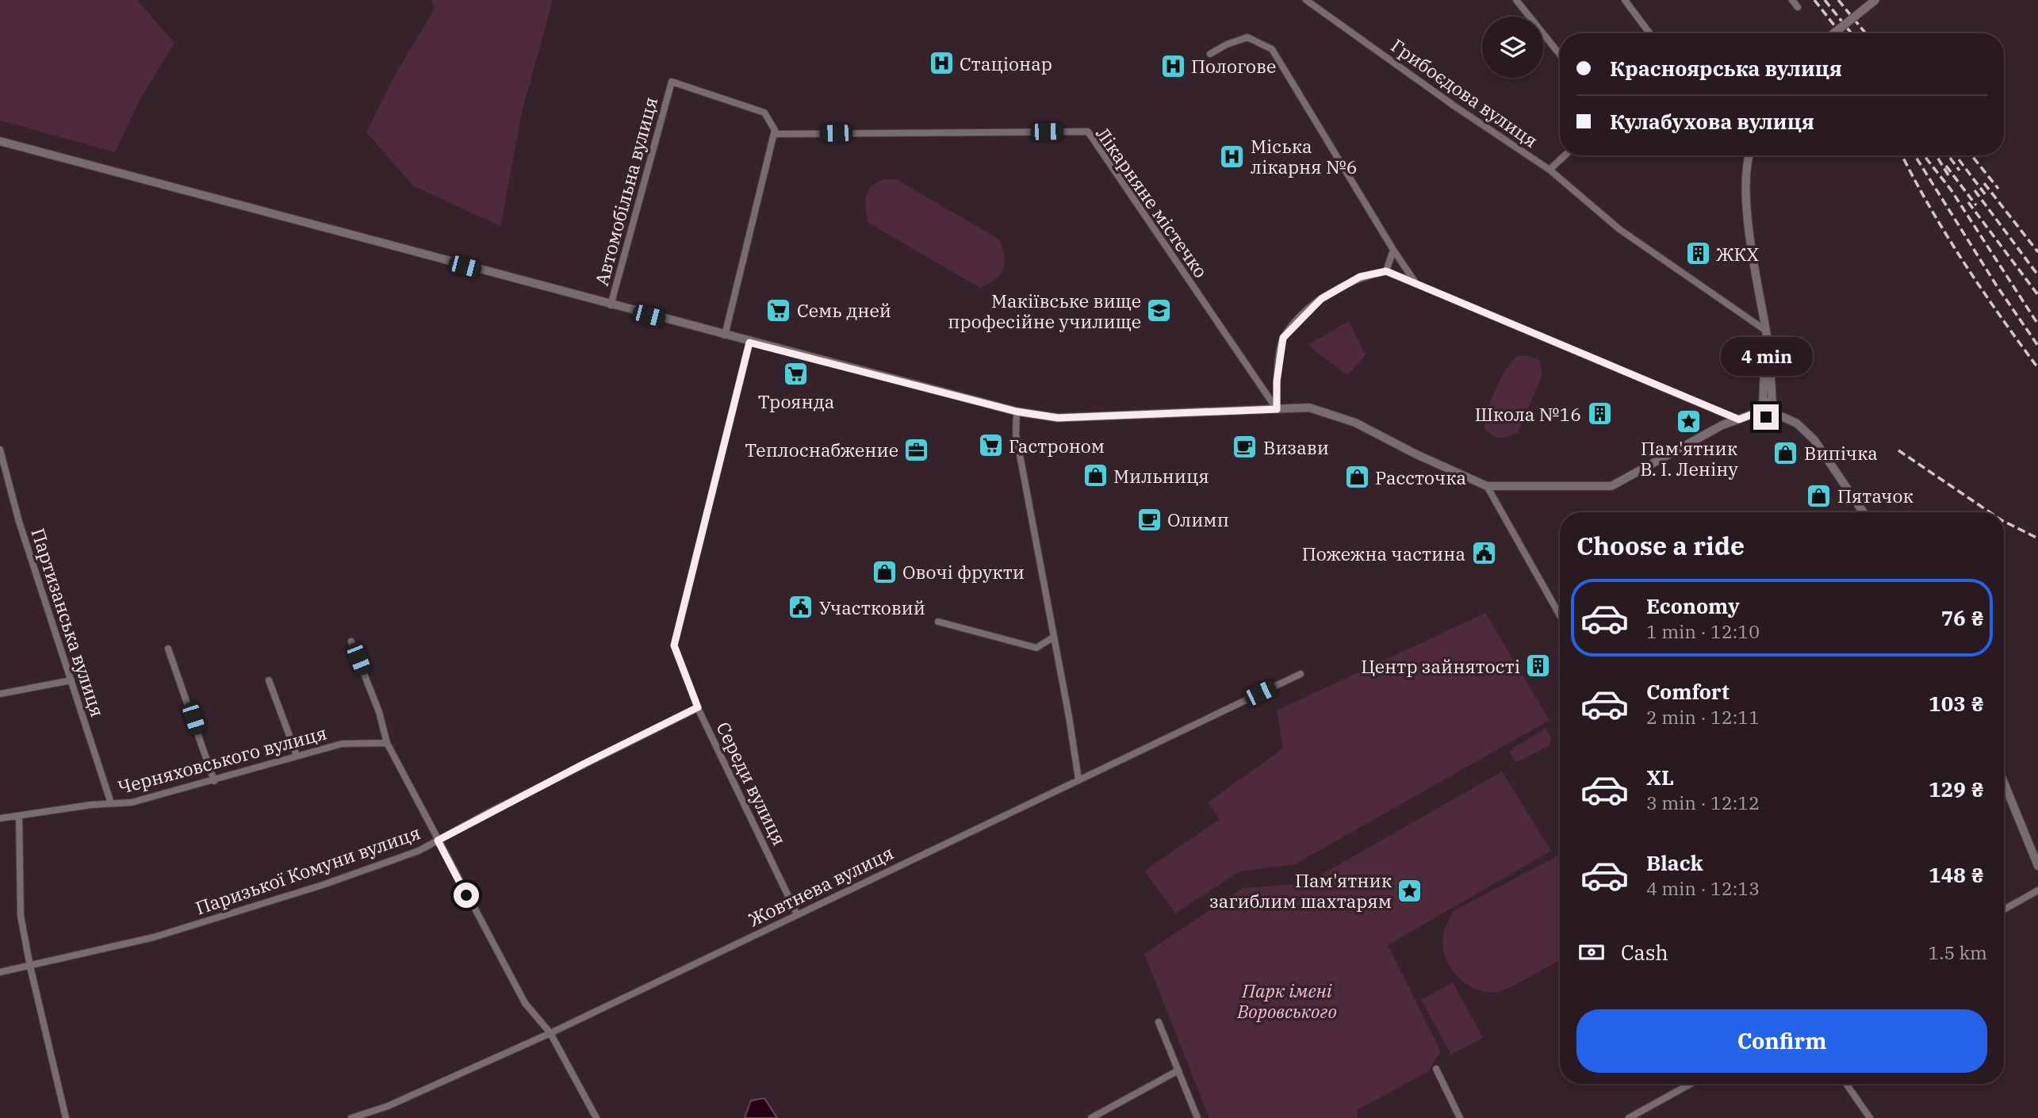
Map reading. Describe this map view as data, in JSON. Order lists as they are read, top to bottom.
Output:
{
  "streets": {
    "street": [
      "Грибоєдова вулиця",
      "Автомобільна вулиця",
      "Лікарняне містечко",
      "Партизанська вулиця",
      "Черняховського вулиця",
      "Середи вулиця",
      "Паризької Комуни вулиця",
      "Жовтнева вулиця"
    ]
  },
  "crossings": [
    ["Автомобільна вулиця", "Лікарняне містечко"],
    ["Партизанська вулиця", "Черняховського вулиця"],
    ["Середи вулиця", "Паризької Комуни вулиця"],
    ["Середи вулиця", "Жовтнева вулиця"]
  ],
  "parks": ["Парк імені Воровського"],
  "places": {
    "hospital": ["Стаціонар", "Пологове", "Міська лікарня №6"],
    "building": ["ЖКХ", "Школа №16", "Центр зайнятості"],
    "supermarket": ["Семь дней", "Троянда", "Гастроном"],
    "school or university": ["Макіївське вище професійне училище"],
    "place": ["Пам'ятник В. І. Леніну", "Пам'ятник загиблим шахтарям"],
    "cafe": ["Визави", "Олимп"],
    "office": ["Теплоснабжение"],
    "shop": [
      "Випічка",
      "Мильниця",
      "Рассточка",
      "Пятачок",
      "Овочі фрукти"
    ],
    "public building": ["Пожежна частина", "Участковий"]
  },
  "page": {
    "banner": ["Красноярська вулиця", "Кулабухова вулиця"],
    "bubble": "4 min",
    "heading": "Choose a ride",
    "list": [
      {
        "name": "Economy",
        "note": "1 min · 12:10",
        "value": "76 ₴"
      },
      {
        "name": "Comfort",
        "note": "2 min · 12:11",
        "value": "103 ₴"
      },
      {
        "name": "XL",
        "note": "3 min · 12:12",
        "value": "129 ₴"
      },
      {
        "name": "Black",
        "note": "4 min · 12:13",
        "value": "148 ₴"
      }
    ],
    "pay": ["Cash", "1.5 km"],
    "buttons": "Confirm"
  }
}
